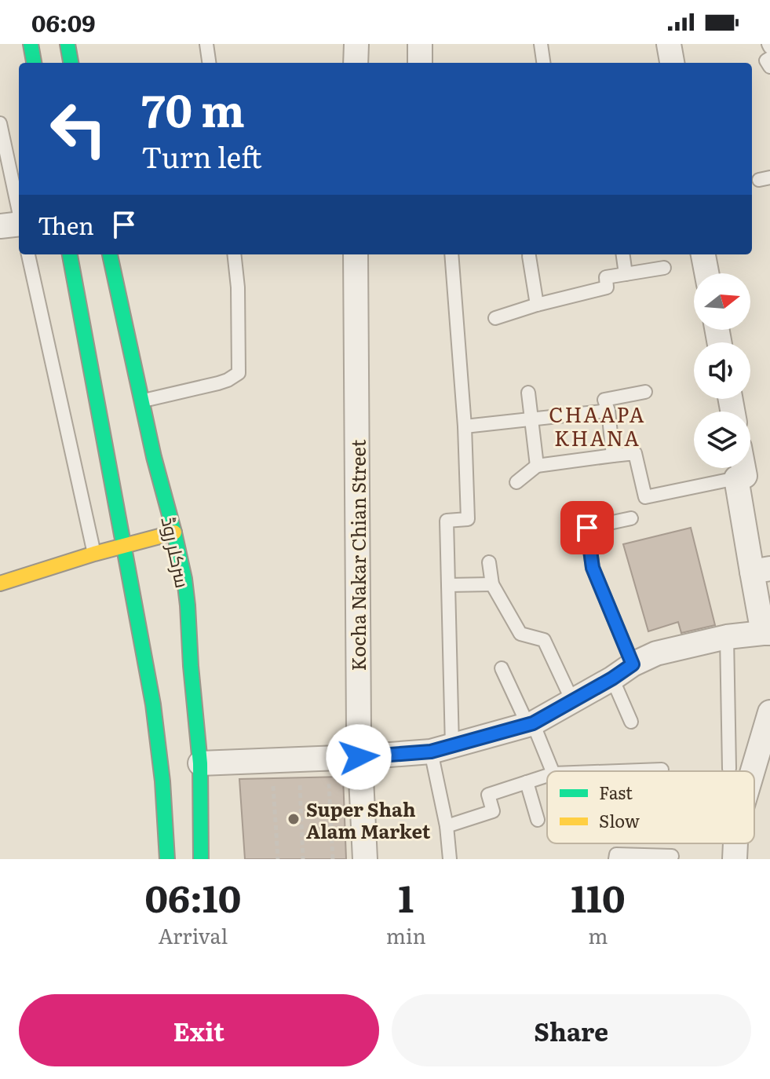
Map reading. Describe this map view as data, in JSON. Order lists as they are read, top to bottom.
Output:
{
  "streets": {
    "main road": ["سرکلر روڈ"],
    "street": ["Kocha Nakar Chian Street"]
  },
  "districts": ["CHAAPA KHANA"],
  "places": ["Super Shah Alam Market"],
  "legend": ["Fast", "Slow"],
  "north": "right",
  "page": {
    "status": "06:09",
    "turn": ["70 m", "Turn left"],
    "then": "Then",
    "eta": [
      "06:10",
      "Arrival",
      "1",
      "min",
      "110",
      "m"
    ],
    "buttons": ["Exit", "Share"]
  }
}
